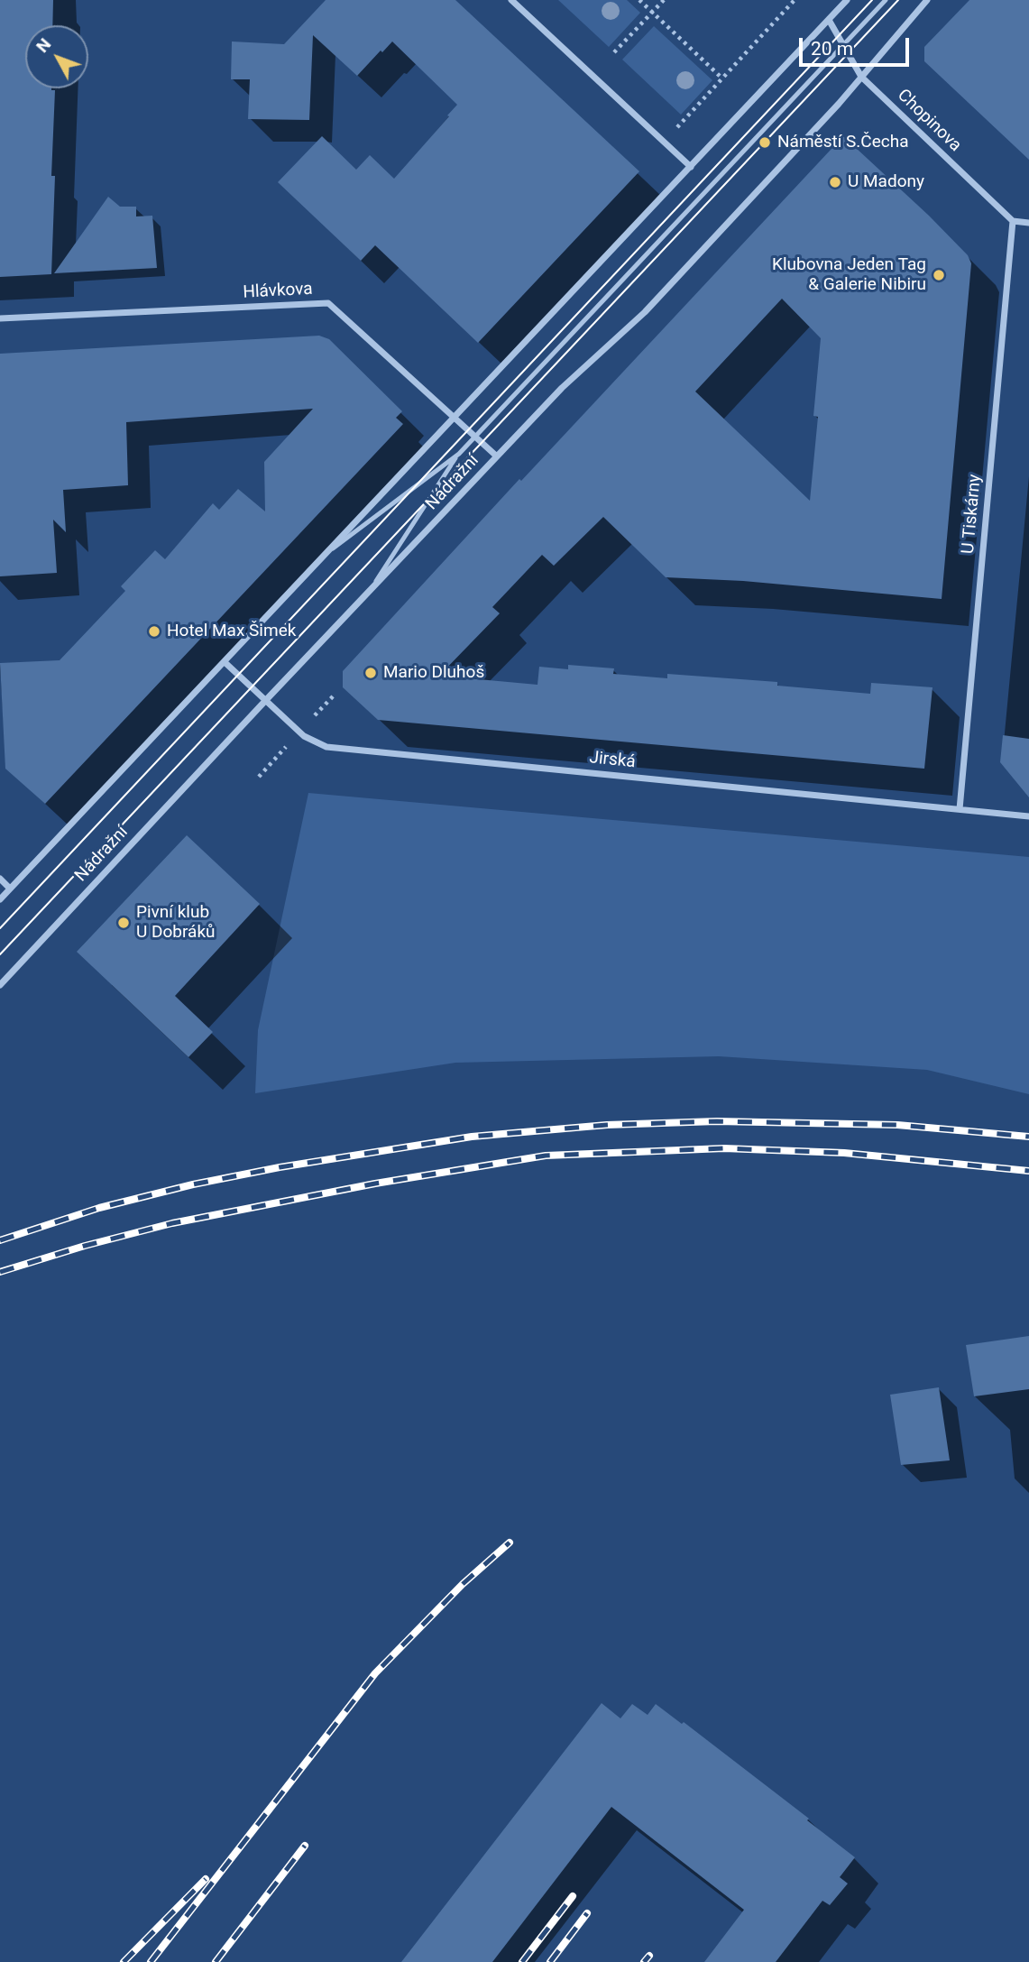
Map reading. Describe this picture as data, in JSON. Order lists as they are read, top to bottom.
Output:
{
  "streets": {
    "street": [
      "Chopinova",
      "Hlávkova",
      "Nádražní",
      "U Tiskárny",
      "Jirská"
    ]
  },
  "crossings": [
    ["Chopinova", "Nádražní"],
    ["Chopinova", "U Tiskárny"],
    ["Hlávkova", "Nádražní"],
    ["Nádražní", "Jirská"],
    ["U Tiskárny", "Jirská"]
  ],
  "places": [
    "Náměstí S.Čecha",
    "U Madony",
    "Klubovna Jeden Tag & Galerie Nibiru",
    "Hotel Max Šimek",
    "Mario Dluhoš",
    "Pivní klub U Dobráků"
  ],
  "scale_bar": "20 m",
  "north": "top left"
}
